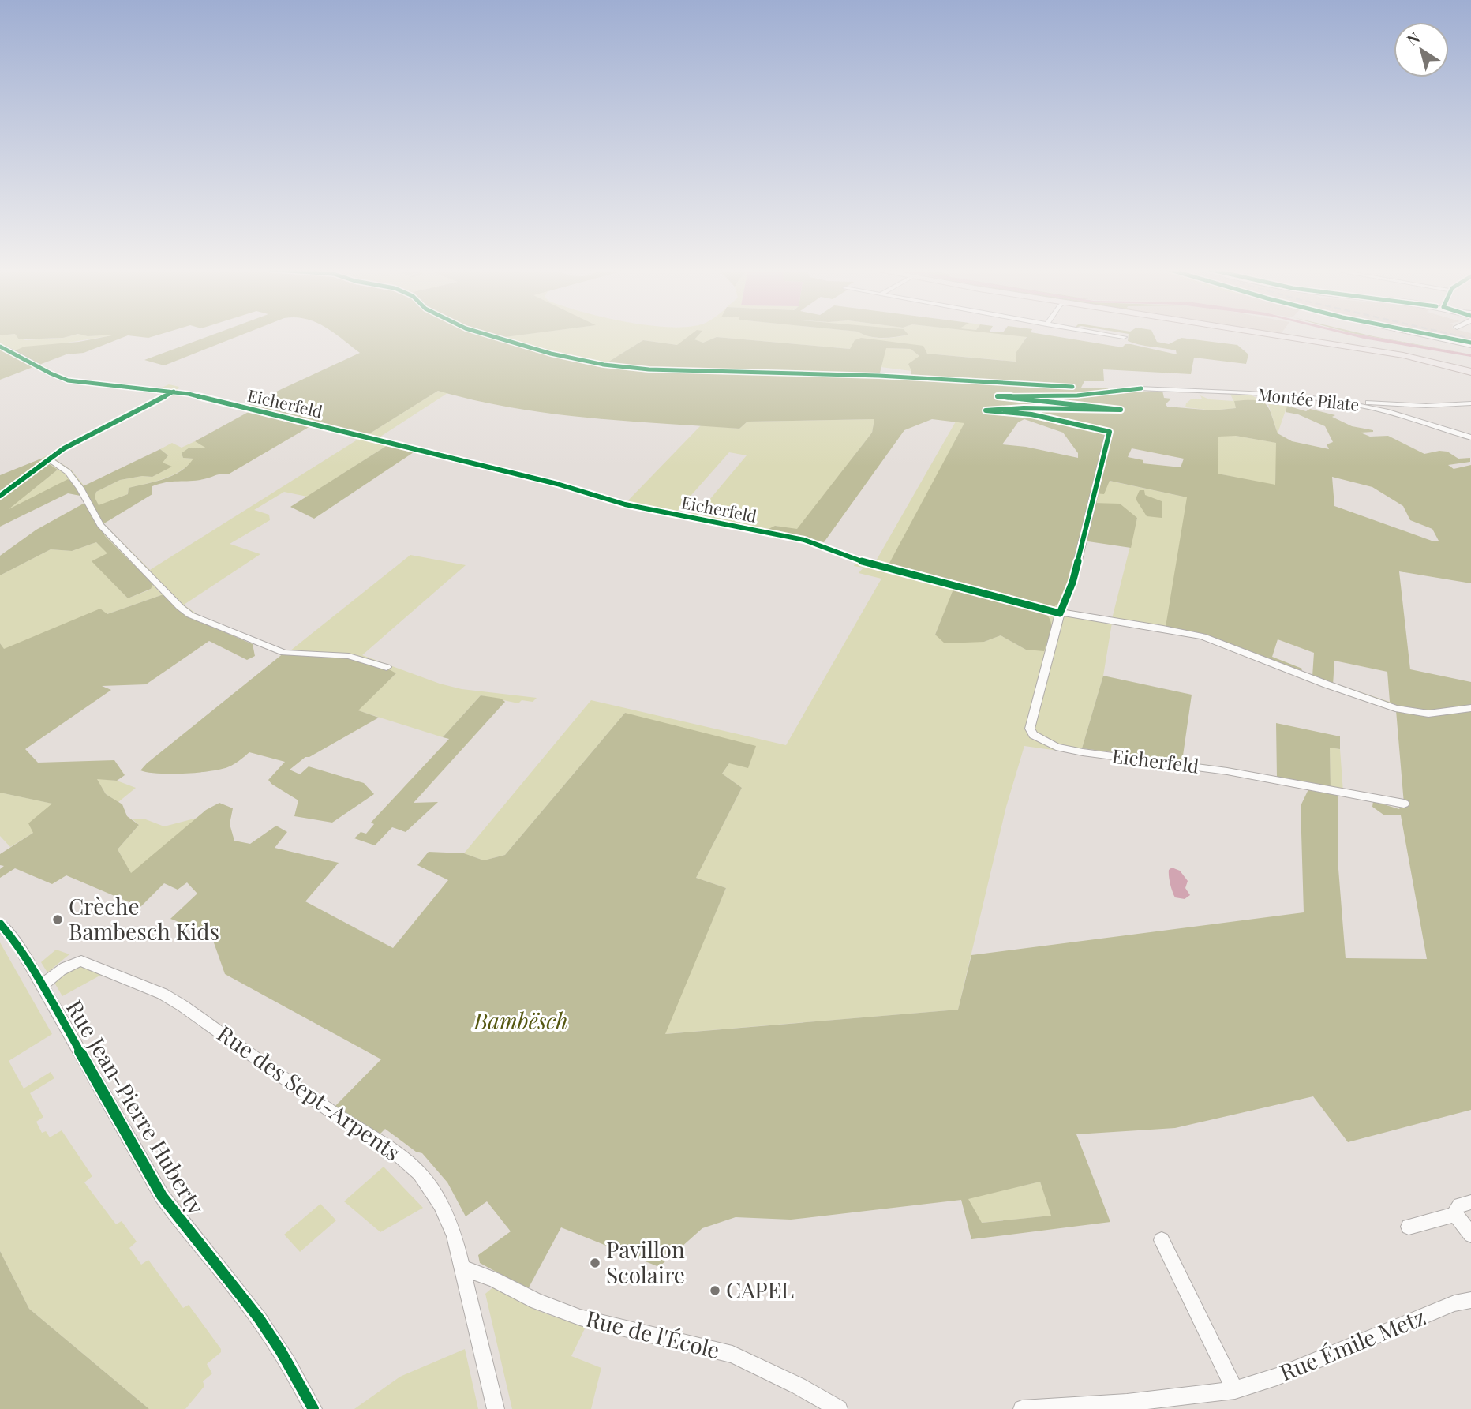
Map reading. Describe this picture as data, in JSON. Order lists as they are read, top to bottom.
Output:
{
  "streets": {
    "street": [
      "Montée Pilate",
      "Eicherfeld",
      "Rue des Sept-Arpents",
      "Rue Jean-Pierre Huberty",
      "Rue de l'École",
      "Rue Émile Metz"
    ]
  },
  "crossings": [
    ["Rue des Sept-Arpents", "Rue Jean-Pierre Huberty"],
    ["Rue des Sept-Arpents", "Rue de l'École"]
  ],
  "parks": ["Bambësch"],
  "places": ["Crèche Bambesch Kids", "Pavillon Scolaire", "CAPEL"],
  "north": "top left"
}
